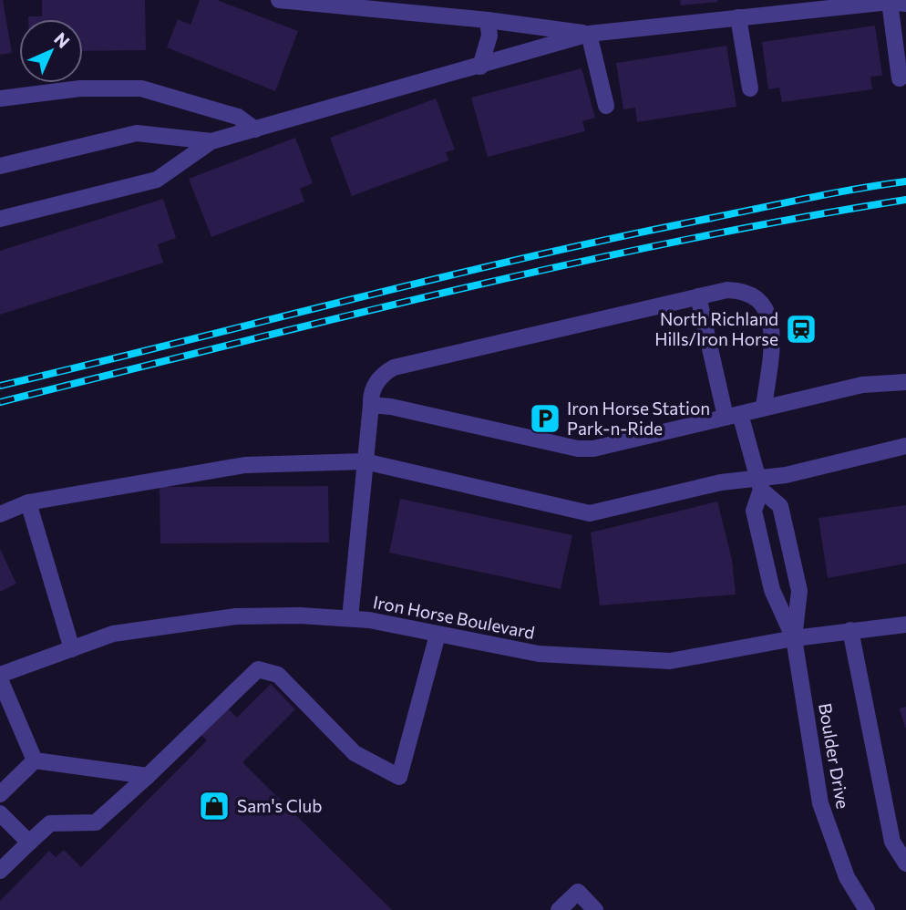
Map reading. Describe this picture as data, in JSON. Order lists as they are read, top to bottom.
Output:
{
  "streets": {
    "street": ["Iron Horse Boulevard", "Boulder Drive"]
  },
  "crossings": [
    ["Iron Horse Boulevard", "Boulder Drive"]
  ],
  "places": {
    "station": ["North Richland Hills/Iron Horse"],
    "parking": ["Iron Horse Station Park-n-Ride"],
    "shop": ["Sam's Club"]
  },
  "north": "top right"
}
